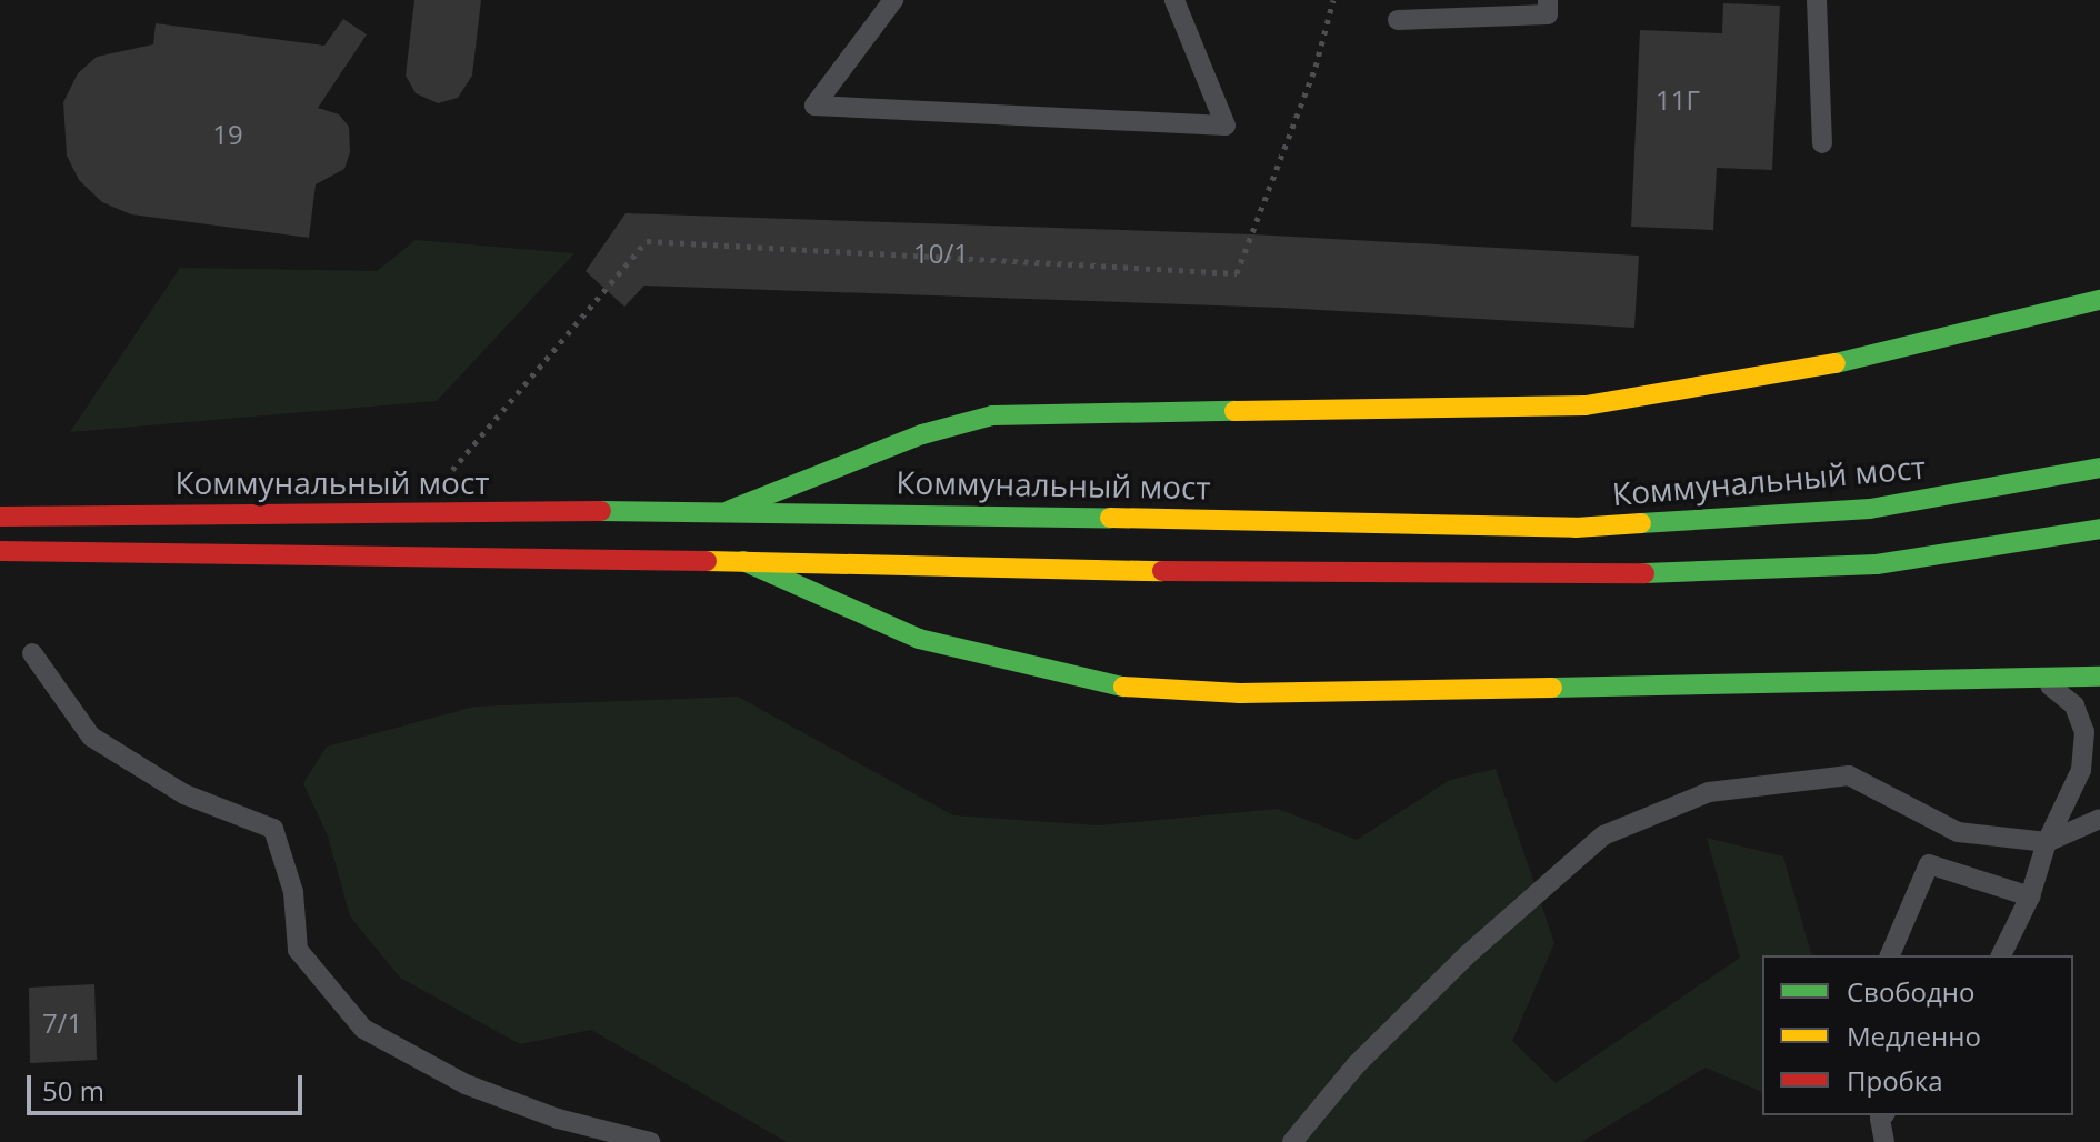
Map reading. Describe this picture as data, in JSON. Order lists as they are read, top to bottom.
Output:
{
  "streets": {
    "main road": ["Коммунальный мост"]
  },
  "house_numbers": [
    "11Г",
    "19",
    "10/1",
    "7/1"
  ],
  "legend": ["Свободно", "Медленно", "Пробка"],
  "scale_bar": "50 m"
}
